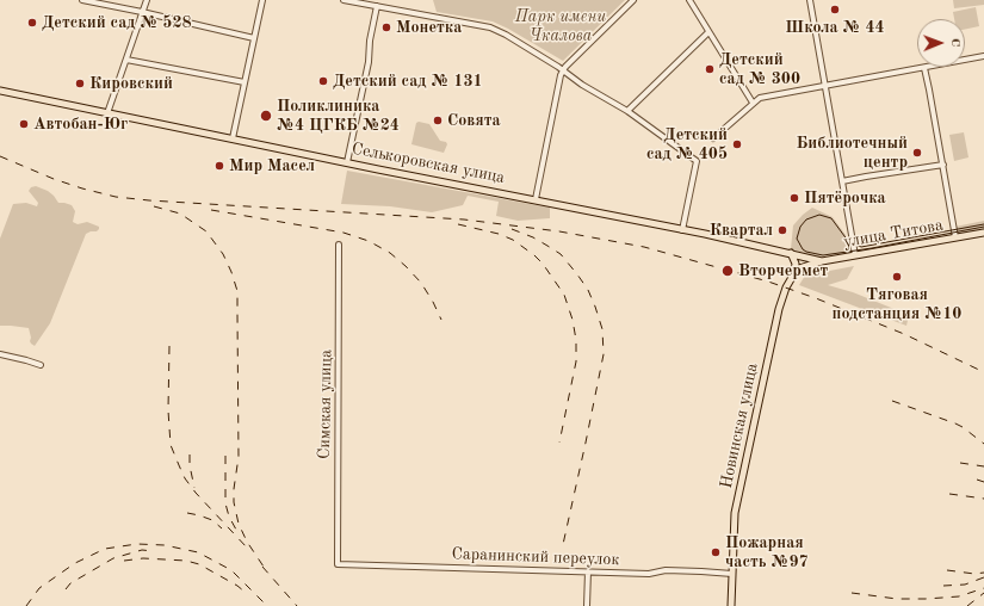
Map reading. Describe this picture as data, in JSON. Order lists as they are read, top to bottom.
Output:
{
  "streets": {
    "main road": ["Селькоровская улица", "улица Титова", "Новинская улица"],
    "street": ["Симская улица", "Саранинский переулок"]
  },
  "crossings": [
    ["Селькоровская улица", "улица Титова"],
    ["улица Титова", "Новинская улица"],
    ["Симская улица", "Саранинский переулок"],
    ["Новинская улица", "Саранинский переулок"]
  ],
  "parks": ["Парк имени Чкалова"],
  "places": [
    "Школа № 44",
    "Детский сад № 528",
    "Монетка",
    "Детский сад № 300",
    "Детский сад № 131",
    "Кировский",
    "Поликлиника №4 ЦГКБ №24",
    "Совята",
    "Автобан-Юг",
    "Детский сад № 405",
    "Библиотечный центр",
    "Мир Масел",
    "Пятёрочка",
    "Квартал",
    "Вторчермет",
    "Тяговая подстанция №10",
    "Пожарная часть №97"
  ],
  "north": "right"
}
